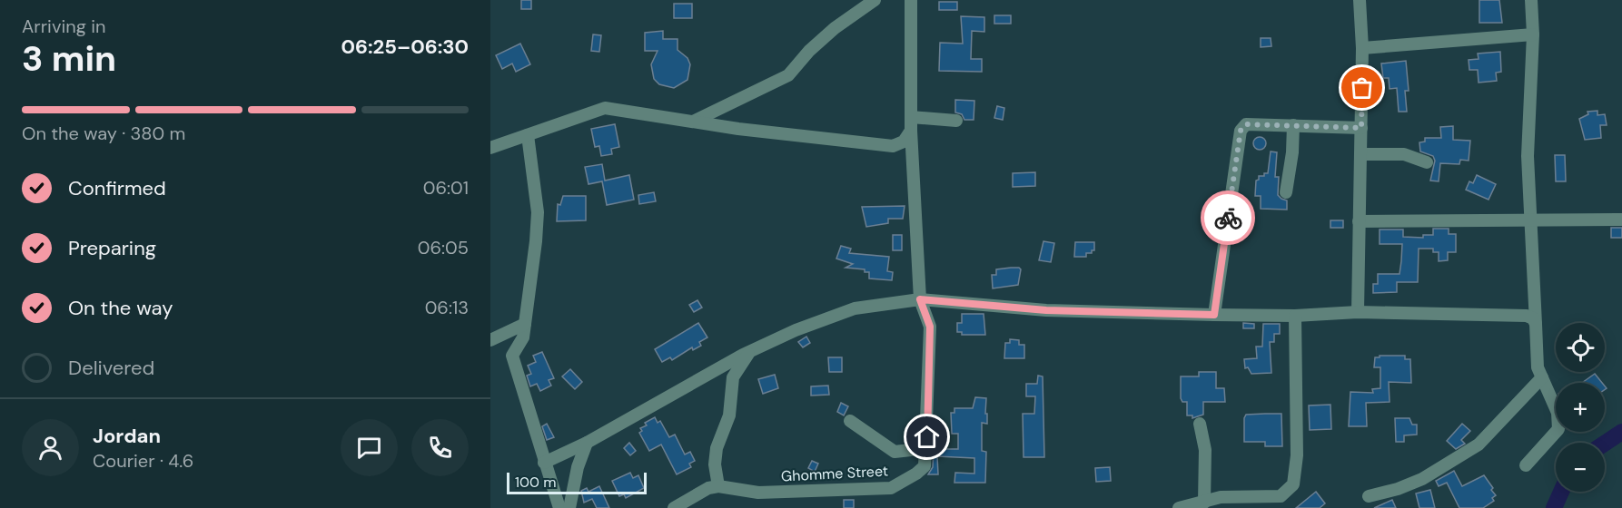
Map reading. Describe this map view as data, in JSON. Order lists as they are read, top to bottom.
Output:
{
  "streets": {
    "street": ["Ghomme Street"]
  },
  "scale_bar": "100 m",
  "page": {
    "heading": ["3 min", "Arriving in", "06:25–06:30"],
    "panel": ["Jordan", "Courier · 4.6"],
    "bar": "On the way · 380 m",
    "list": [
      ["Confirmed", "06:01"],
      ["Preparing", "06:05"],
      ["On the way", "06:13"],
      "Delivered"
    ],
    "map_buttons": ["+", "−"],
    "scale": "100 m"
  }
}
